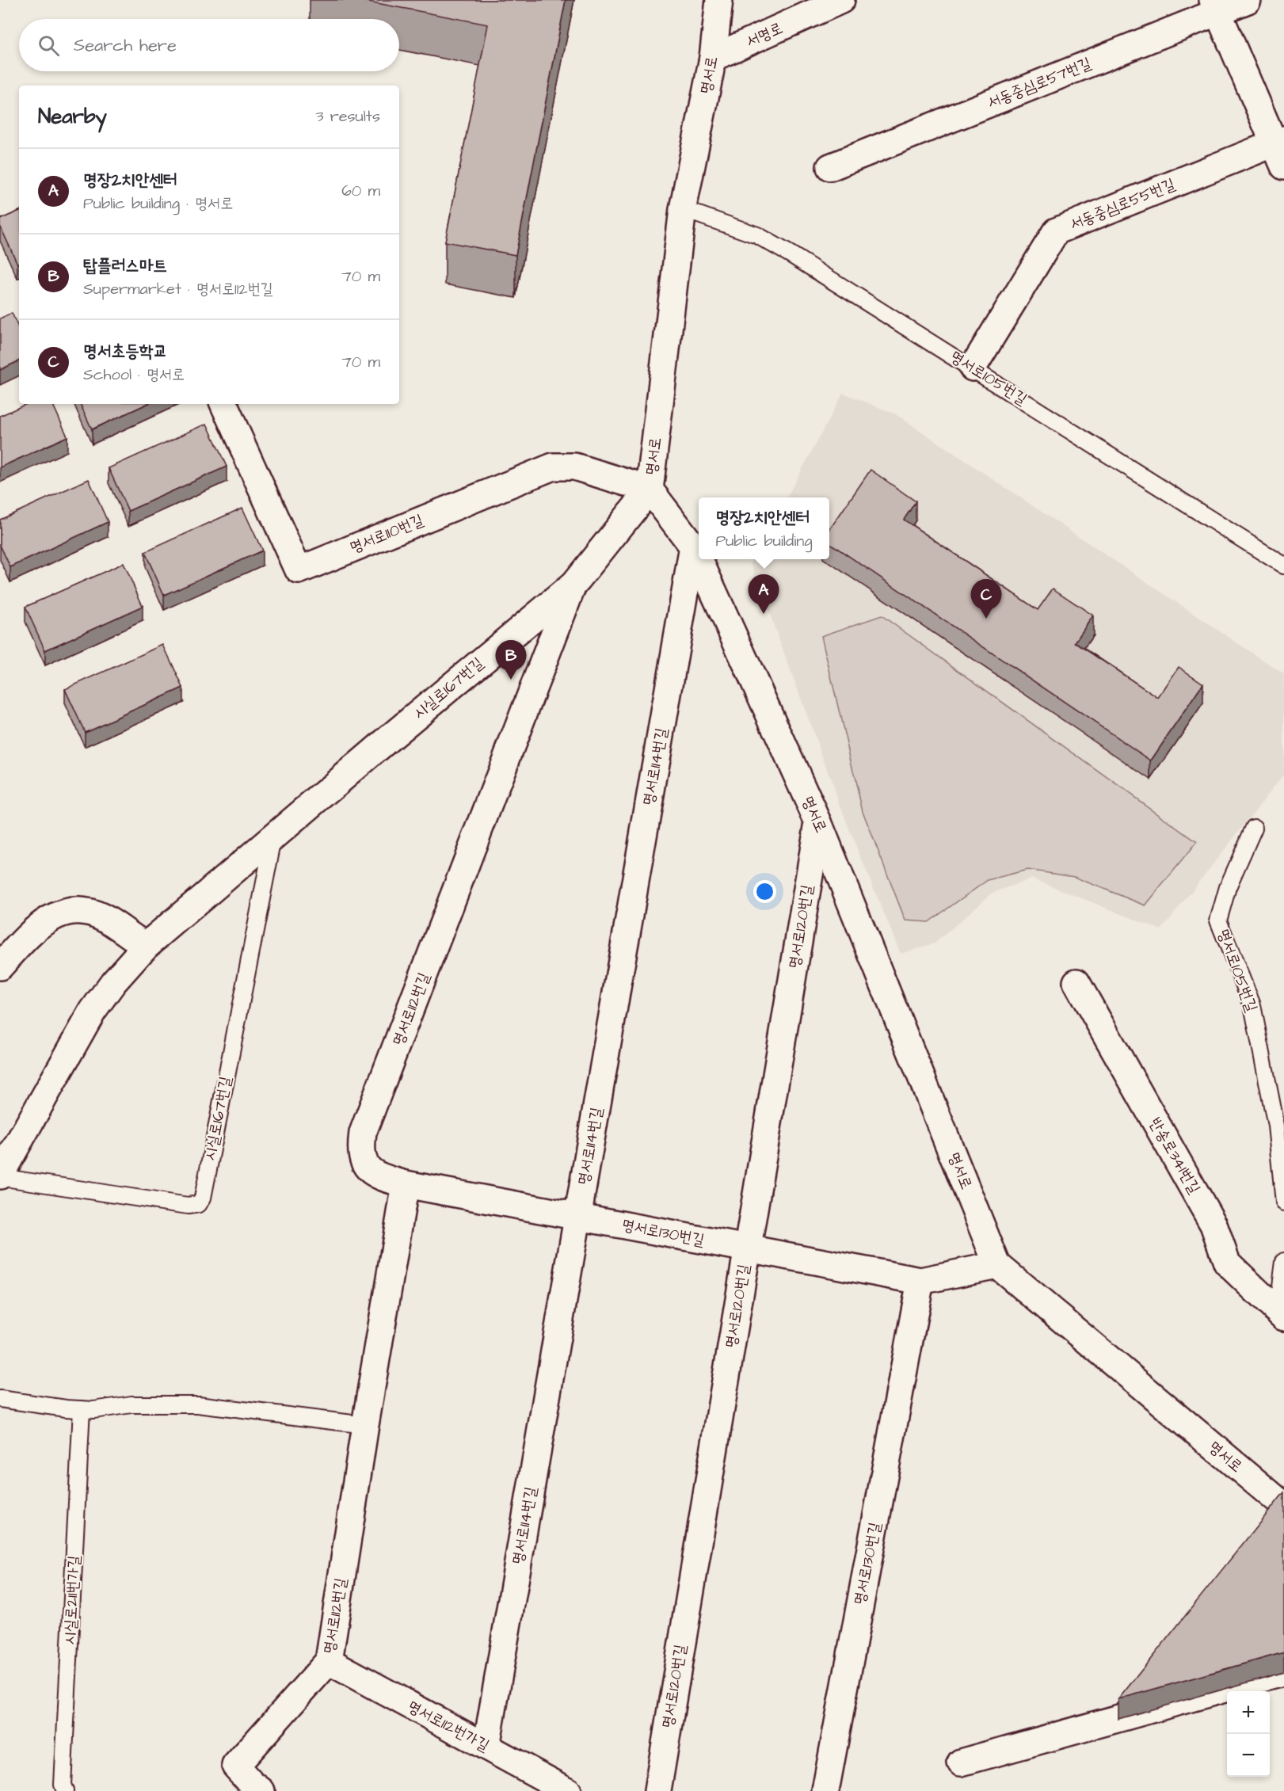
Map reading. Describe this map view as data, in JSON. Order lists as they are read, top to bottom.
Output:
{
  "streets": {
    "street": [
      "서명로",
      "명서로",
      "서동중심로57번길",
      "서동중심로55번길",
      "명서로110번길",
      "시실로167번길",
      "명서로114번길",
      "명서로120번길",
      "명서로112번길",
      "반송로341번길",
      "명서로130번길",
      "명서로112번가길"
    ],
    "lane": ["명서로105번길", "시실로211번가길"]
  },
  "crossings": [
    ["서명로", "명서로"],
    ["명서로", "명서로105번길"],
    ["명서로", "명서로110번길"],
    ["명서로", "시실로167번길"],
    ["명서로", "명서로114번길"],
    ["명서로", "명서로120번길"],
    ["명서로", "명서로130번길"],
    ["서동중심로55번길", "명서로105번길"],
    ["명서로110번길", "시실로167번길"],
    ["시실로167번길", "명서로112번길"],
    ["명서로114번길", "명서로130번길"],
    ["명서로114번길", "명서로112번가길"],
    ["명서로120번길", "명서로130번길"],
    ["명서로112번길", "명서로130번길"],
    ["명서로112번길", "명서로112번가길"]
  ],
  "page": {
    "search": "Search here",
    "heading": ["Nearby", "3 results"],
    "list": [
      {
        "mark": "A",
        "name": "명장2치안센터",
        "note": "Public building · 명서로",
        "value": "60 m"
      },
      {
        "mark": "B",
        "name": "탑플러스마트",
        "note": "Supermarket · 명서로112번길",
        "value": "70 m"
      },
      {
        "mark": "C",
        "name": "명서초등학교",
        "note": "School · 명서로",
        "value": "70 m"
      }
    ],
    "popup": ["명장2치안센터", "Public building"],
    "pins": ["A", "C", "B"],
    "map_buttons": ["+", "−"]
  }
}
